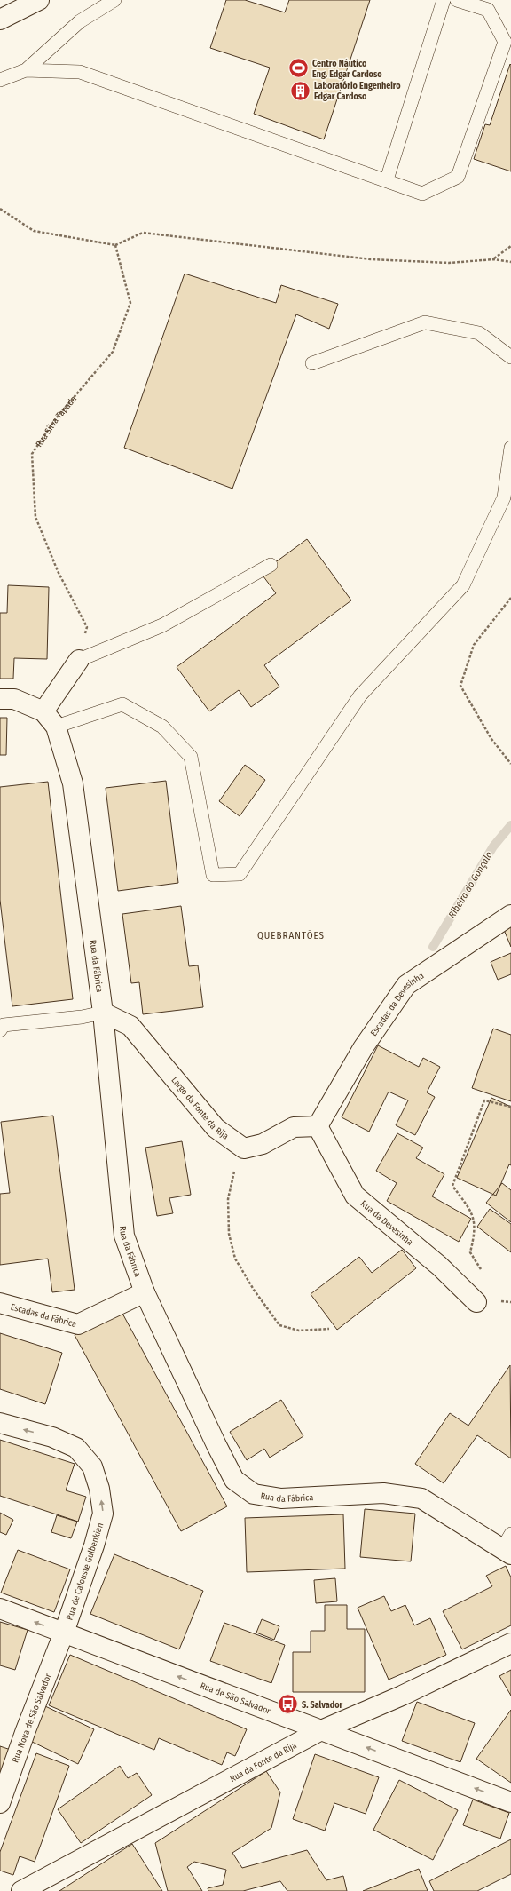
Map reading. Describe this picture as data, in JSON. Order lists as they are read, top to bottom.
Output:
{
  "streets": {
    "street": [
      "Rua da Fábrica",
      "Escadas da Devesinha",
      "Largo da Fonte da Rija",
      "Rua da Devesinha",
      "Escadas da Fábrica",
      "Rua de Calouste Gulbenkian",
      "Rua de São Salvador",
      "Rua Nova de São Salvador",
      "Rua da Fonte da Rija"
    ],
    "path": ["Rua Silva Tapada"]
  },
  "crossings": [
    ["Rua da Fábrica", "Largo da Fonte da Rija"],
    ["Rua da Fábrica", "Escadas da Fábrica"],
    ["Escadas da Devesinha", "Rua da Devesinha"],
    ["Rua de Calouste Gulbenkian", "Rua de São Salvador"],
    ["Rua de Calouste Gulbenkian", "Rua Nova de São Salvador"],
    ["Rua de São Salvador", "Rua Nova de São Salvador"],
    ["Rua de São Salvador", "Rua da Fonte da Rija"]
  ],
  "one_way": ["Rua de São Salvador"],
  "districts": ["QUEBRANTÕES"],
  "water": ["Ribeira do Gonçalo"],
  "places": {
    "sports": ["Centro Náutico Eng. Edgar Cardoso"],
    "building": ["Laboratório Engenheiro Edgar Cardoso"],
    "bus stop": ["S. Salvador"]
  }
}
